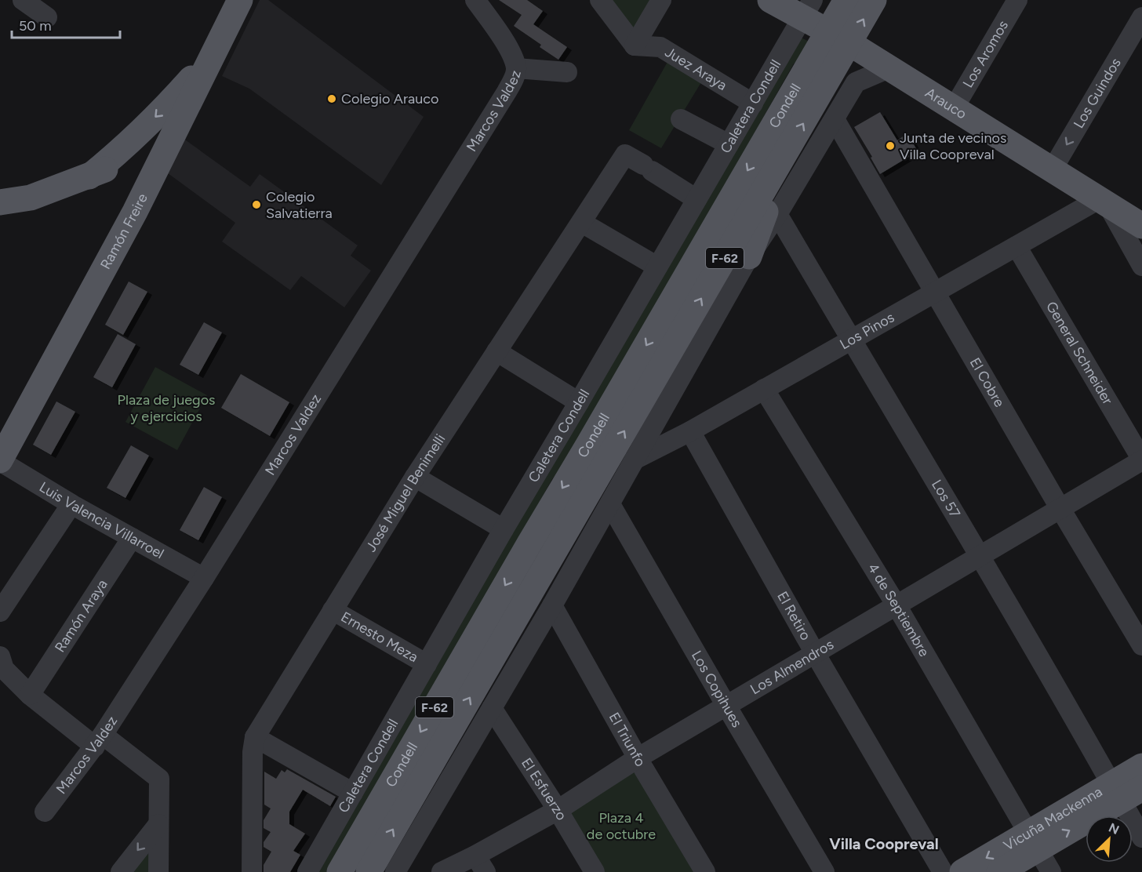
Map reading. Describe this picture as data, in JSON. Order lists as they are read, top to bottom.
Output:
{
  "streets": {
    "main road": [
      "Arauco",
      "Condell",
      "Ramón Freire",
      "F-62",
      "Vicuña Mackenna"
    ],
    "street": [
      "Los Aromos",
      "Juez Araya",
      "Los Guindos",
      "Caletera Condell",
      "Marcos Valdez",
      "Los Pinos",
      "General Schneider",
      "El Cobre",
      "José Miguel Benimelli",
      "Los 57",
      "Luis Valencia Villarroel",
      "4 de Septiembre",
      "El Retiro",
      "Ramón Araya",
      "Ernesto Meza",
      "Los Almendros",
      "Los Copihues",
      "El Triunfo",
      "El Esfuerzo"
    ]
  },
  "crossings": [
    ["Los Aromos", "Arauco"],
    ["Juez Araya", "Caletera Condell"],
    ["Los Guindos", "Arauco"],
    ["Arauco", "Caletera Condell"],
    ["Arauco", "Condell"],
    ["Arauco", "Los Pinos"],
    ["Caletera Condell", "José Miguel Benimelli"],
    ["Caletera Condell", "Ernesto Meza"],
    ["Marcos Valdez", "Luis Valencia Villarroel"],
    ["Ramón Freire", "Luis Valencia Villarroel"],
    ["Los Pinos", "General Schneider"],
    ["Los Pinos", "El Cobre"],
    ["Los Pinos", "Los 57"],
    ["Los Pinos", "4 de Septiembre"],
    ["Los Pinos", "El Retiro"],
    ["General Schneider", "Los Almendros"],
    ["El Cobre", "Los Almendros"],
    ["José Miguel Benimelli", "Ernesto Meza"],
    ["Los 57", "Los Almendros"],
    ["Los 57", "Vicuña Mackenna"],
    ["Luis Valencia Villarroel", "Ramón Araya"],
    ["4 de Septiembre", "Los Almendros"],
    ["4 de Septiembre", "Vicuña Mackenna"],
    ["El Retiro", "Los Almendros"],
    ["Los Almendros", "Los Copihues"],
    ["Los Almendros", "El Triunfo"],
    ["Los Almendros", "El Esfuerzo"]
  ],
  "one_way": ["Los Guindos"],
  "districts": ["Villa Coopreval"],
  "parks": ["Plaza de juegos y ejercicios", "Plaza 4 de octubre"],
  "places": ["Colegio Arauco", "Junta de vecinos Villa Coopreval", "Colegio Salvatierra"],
  "scale_bar": "50 m",
  "north": "top right"
}
